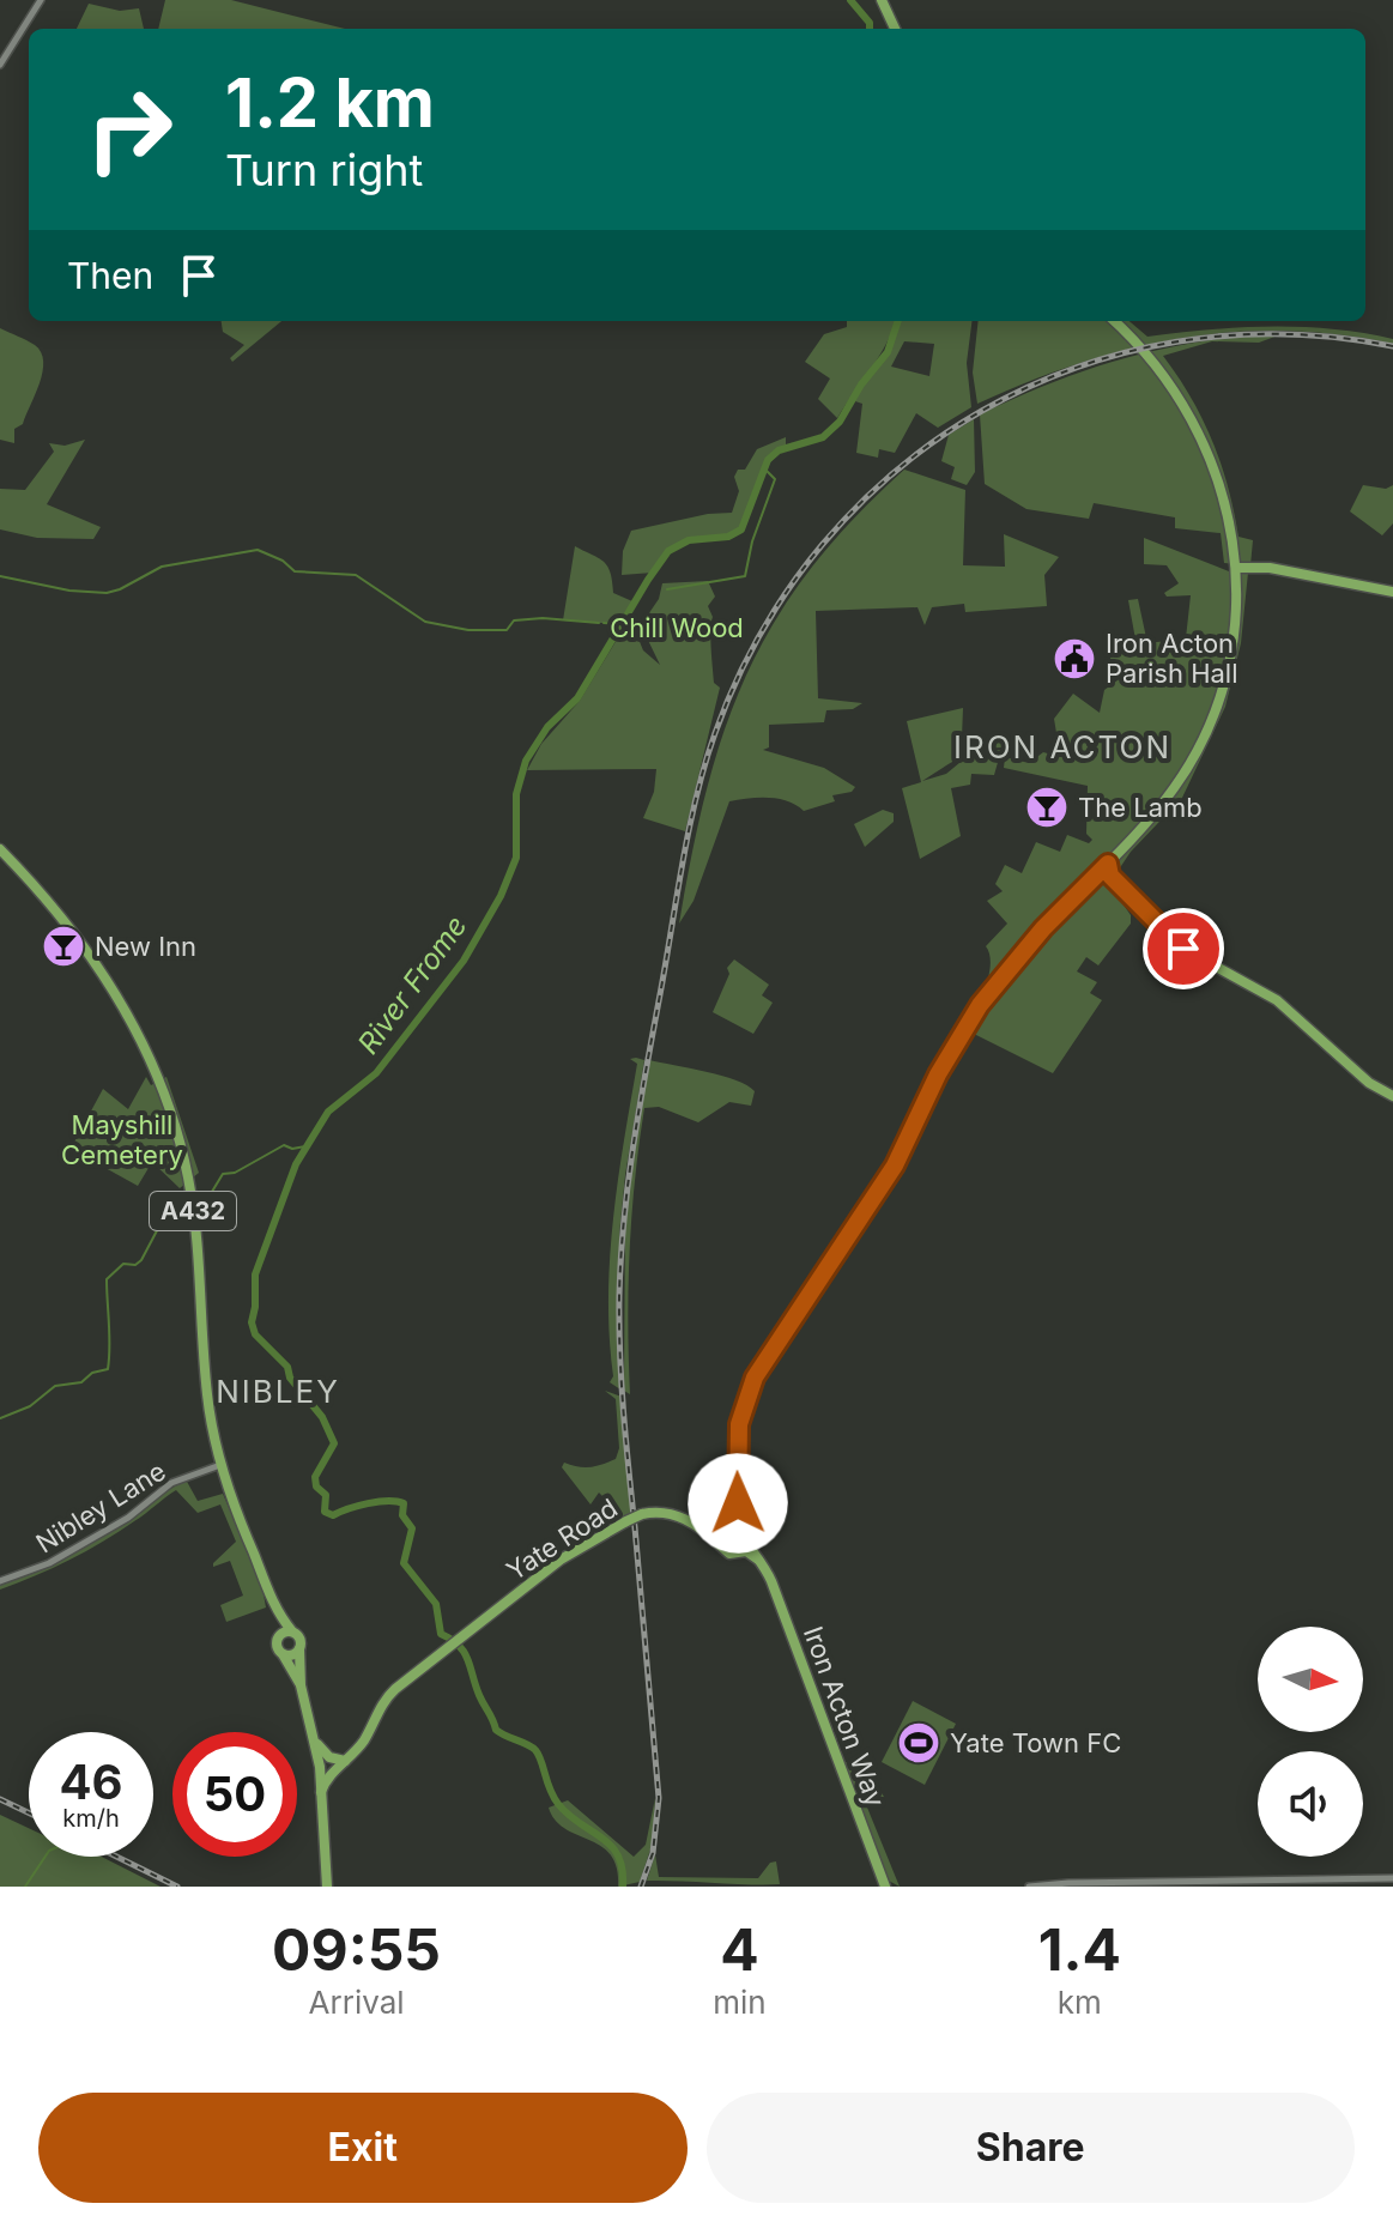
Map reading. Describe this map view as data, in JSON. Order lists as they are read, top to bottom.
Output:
{
  "streets": {
    "main road": ["A432", "Yate Road", "Iron Acton Way"],
    "street": ["Nibley Lane"]
  },
  "crossings": [
    ["A432", "Nibley Lane"],
    ["Yate Road", "Iron Acton Way"]
  ],
  "districts": ["IRON ACTON", "NIBLEY"],
  "water": ["River Frome"],
  "parks": ["Chill Wood", "Mayshill Cemetery"],
  "places": {
    "public building": ["Iron Acton Parish Hall"],
    "bar": ["The Lamb", "New Inn"],
    "sports": ["Yate Town FC"]
  },
  "north": "right",
  "page": {
    "turn": ["1.2 km", "Turn right"],
    "then": "Then",
    "speed": "46 km/h",
    "limit": "50",
    "eta": [
      "09:55",
      "Arrival",
      "4",
      "min",
      "1.4",
      "km"
    ],
    "buttons": ["Exit", "Share"]
  }
}
